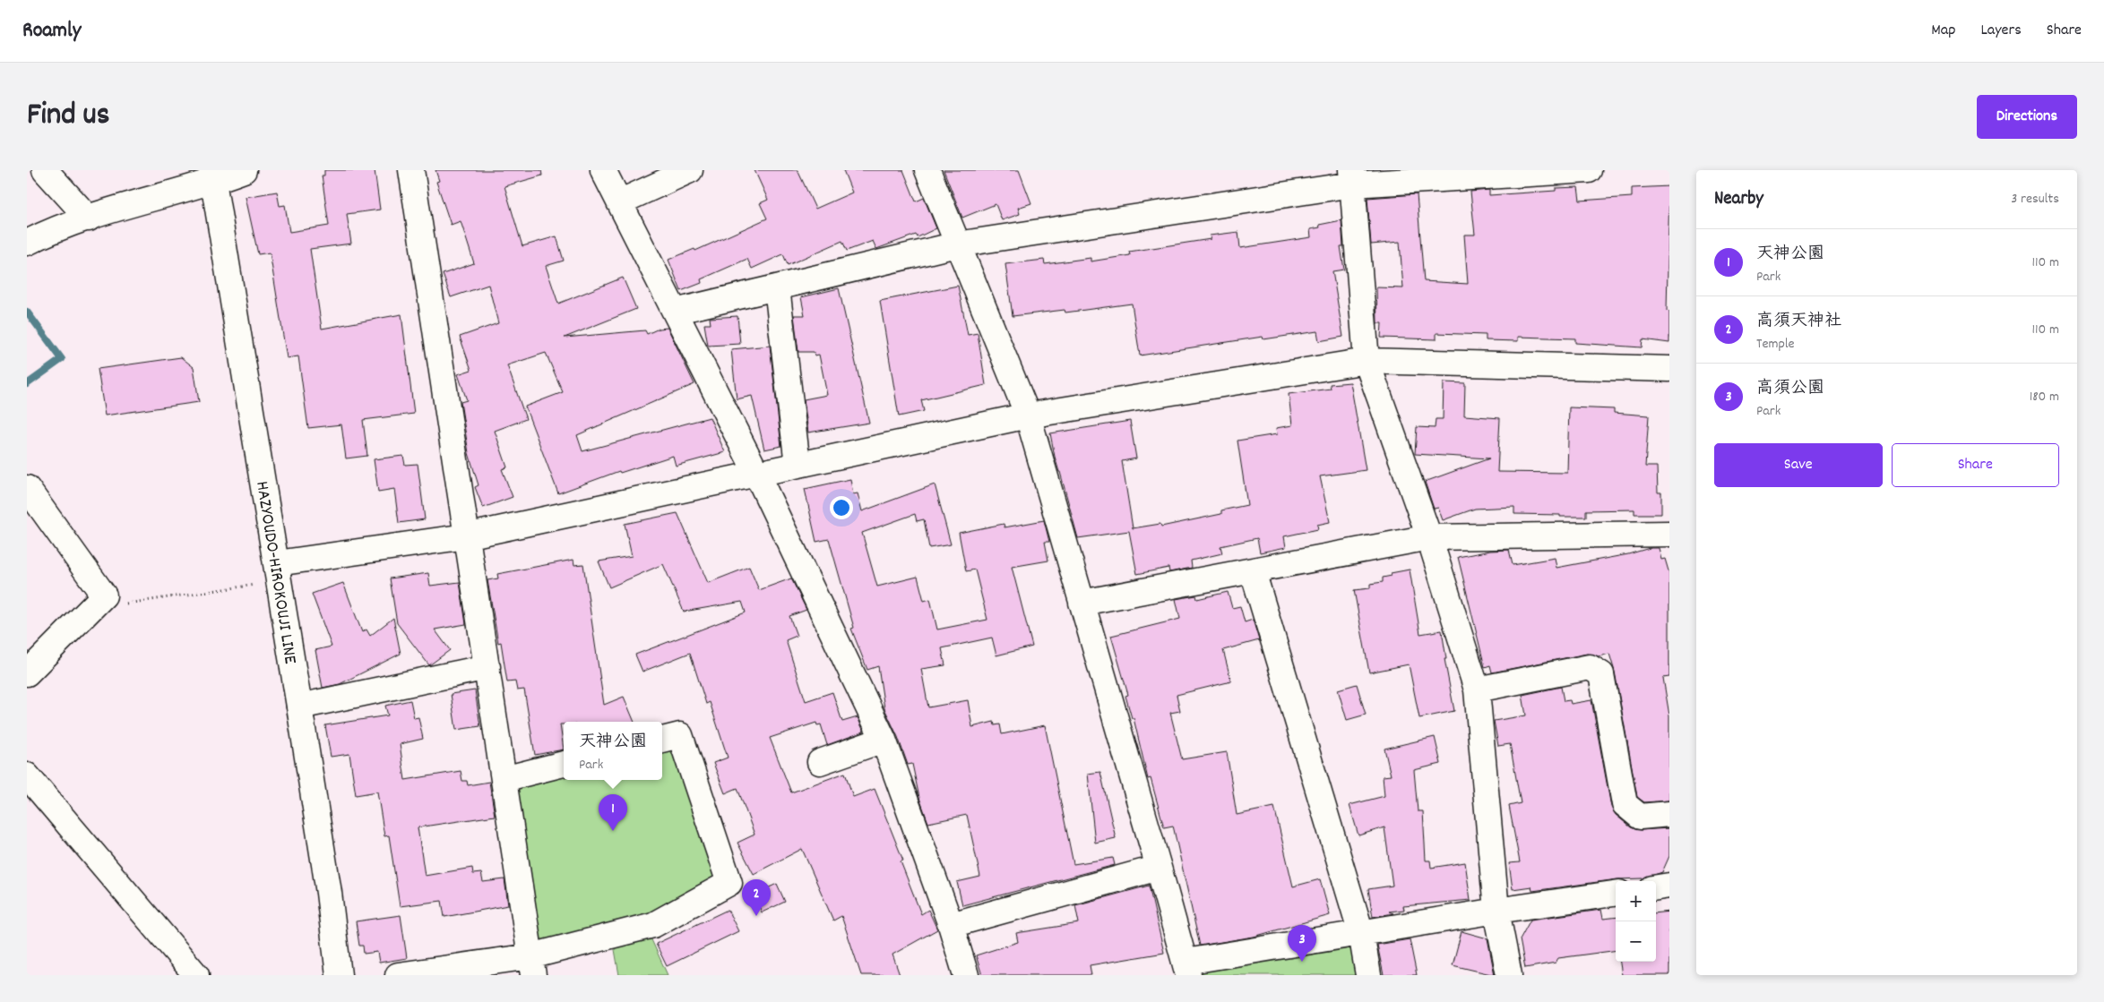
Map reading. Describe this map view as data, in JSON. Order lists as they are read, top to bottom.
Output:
{
  "streets": {
    "street": ["HAZYOUDO-HIROKOUJI LINE"]
  },
  "page": {
    "header": "Roamly",
    "nav": ["Map", "Layers", "Share"],
    "title": "Find us",
    "buttons": [
      "Directions",
      ["Save", "Share"]
    ],
    "heading": ["Nearby", "3 results"],
    "list": [
      {
        "mark": "1",
        "name": "天神公園",
        "note": "Park",
        "value": "110 m"
      },
      {
        "mark": "2",
        "name": "高須天神社",
        "note": "Temple",
        "value": "110 m"
      },
      {
        "mark": "3",
        "name": "高須公園",
        "note": "Park",
        "value": "180 m"
      }
    ],
    "popup": ["天神公園", "Park"],
    "pins": ["1", "2", "3"],
    "map_buttons": ["+", "−"]
  }
}
